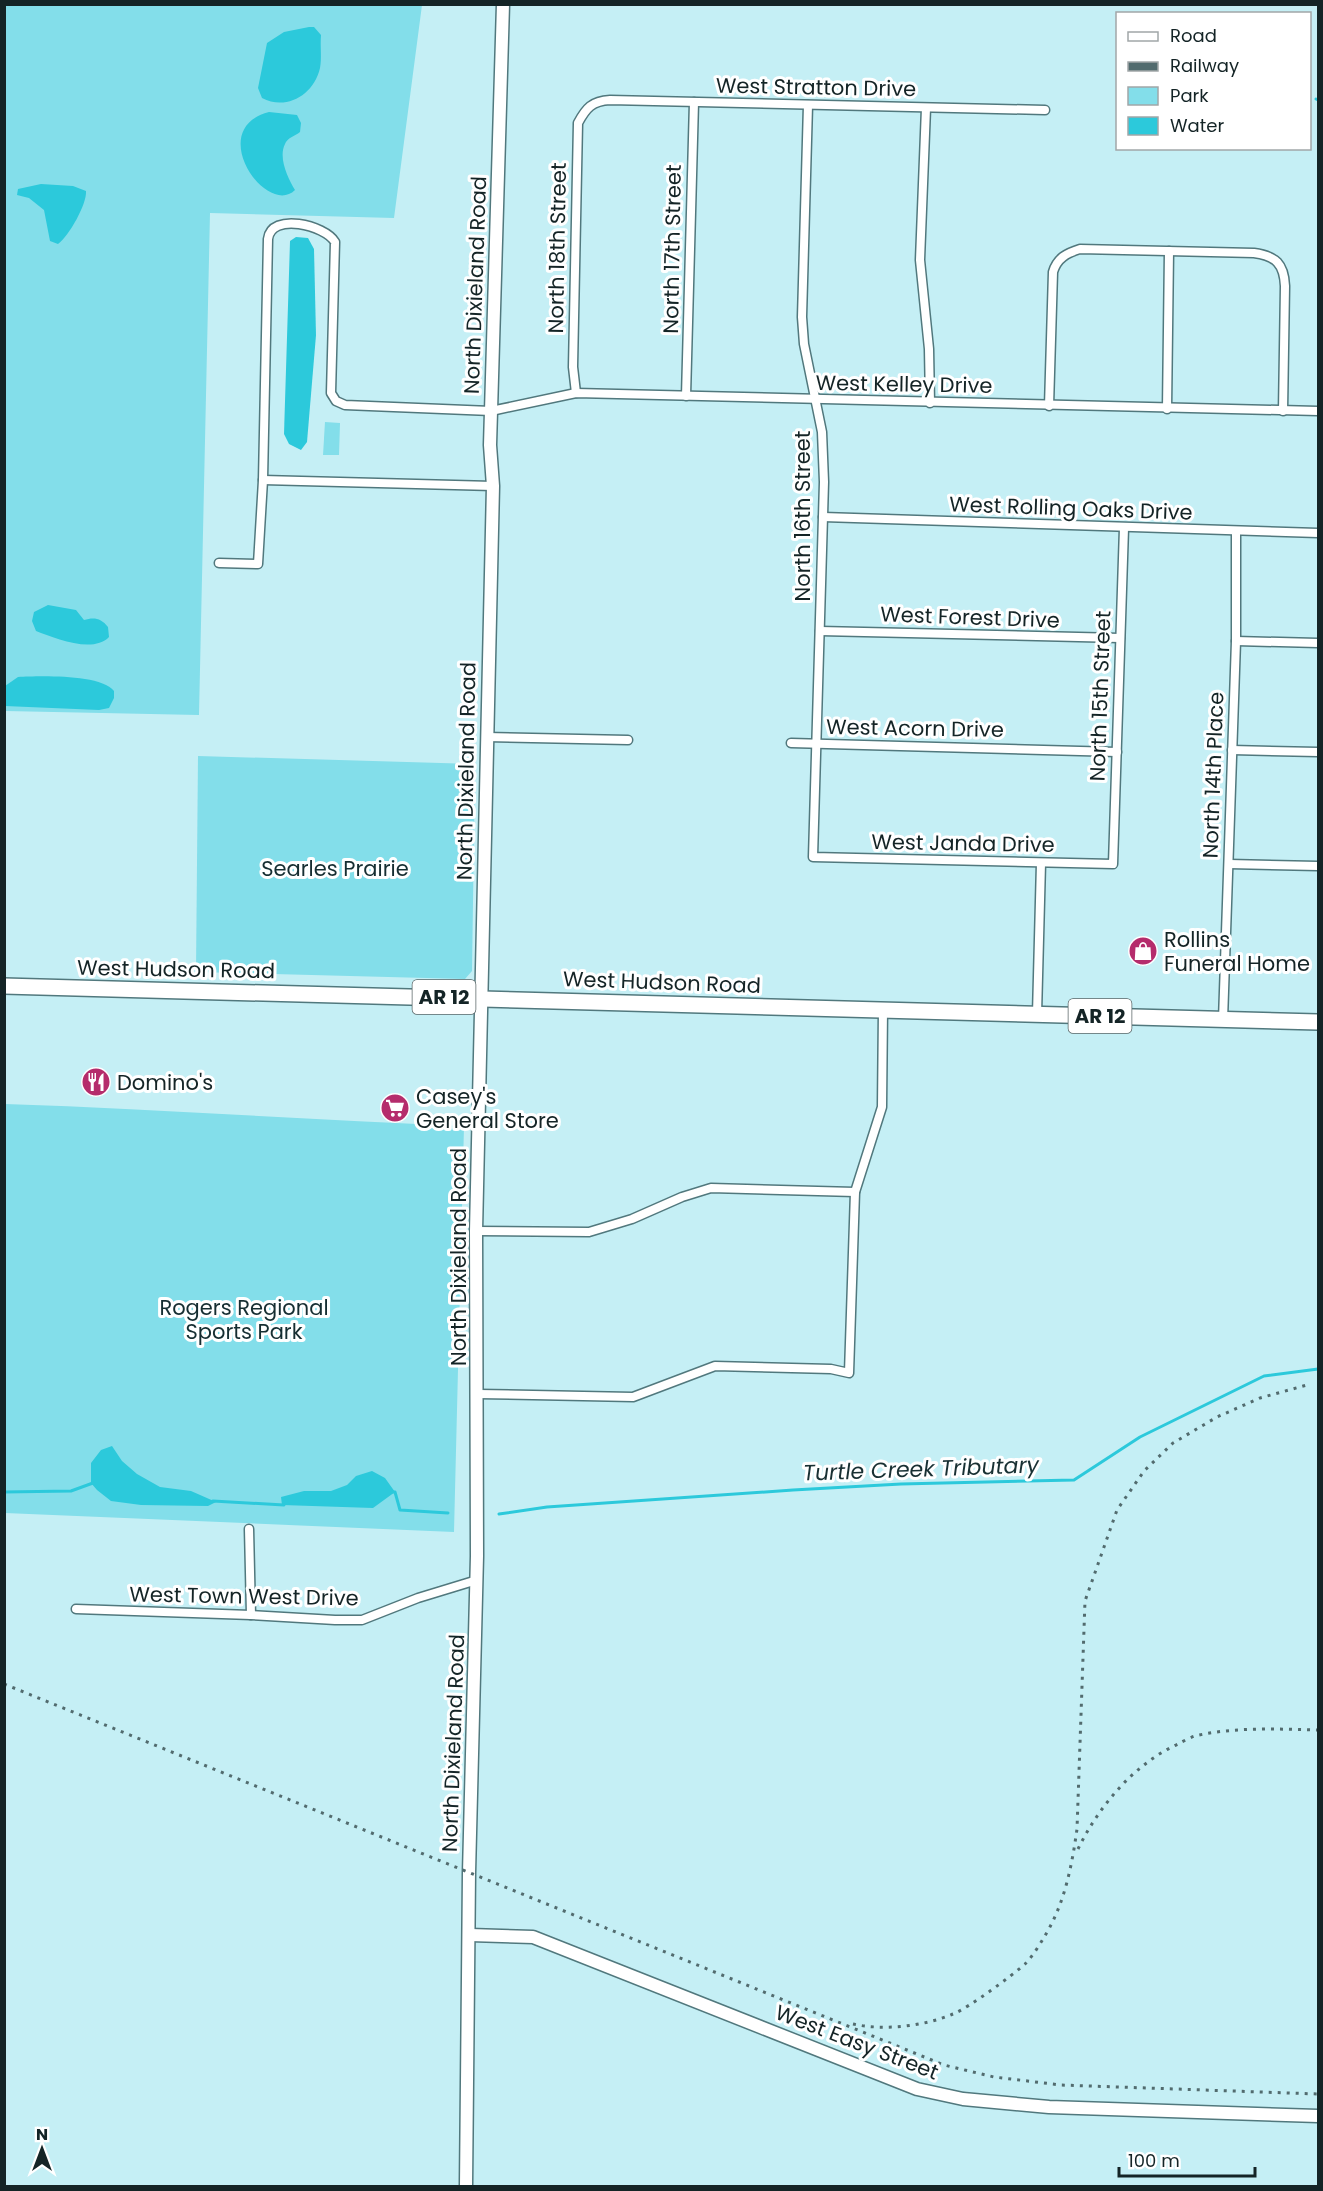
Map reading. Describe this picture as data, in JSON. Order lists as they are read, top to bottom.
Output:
{
  "streets": {
    "highway": ["West Hudson Road", "AR 12"],
    "street": [
      "West Stratton Drive",
      "North 18th Street",
      "North 17th Street",
      "North Dixieland Road",
      "West Kelley Drive",
      "West Rolling Oaks Drive",
      "North 16th Street",
      "West Forest Drive",
      "North 15th Street",
      "West Acorn Drive",
      "North 14th Place",
      "West Janda Drive",
      "West Town West Drive",
      "West Easy Street"
    ]
  },
  "crossings": [
    ["West Stratton Drive", "North 18th Street"],
    ["West Stratton Drive", "North 17th Street"],
    ["West Stratton Drive", "North 16th Street"],
    ["North 18th Street", "West Kelley Drive"],
    ["North 17th Street", "West Kelley Drive"],
    ["North Dixieland Road", "West Kelley Drive"],
    ["North Dixieland Road", "West Hudson Road"],
    ["North Dixieland Road", "West Town West Drive"],
    ["North Dixieland Road", "West Easy Street"],
    ["West Kelley Drive", "North 16th Street"],
    ["West Rolling Oaks Drive", "North 16th Street"],
    ["West Rolling Oaks Drive", "North 15th Street"],
    ["West Rolling Oaks Drive", "North 14th Place"],
    ["North 16th Street", "West Forest Drive"],
    ["North 16th Street", "West Acorn Drive"],
    ["North 16th Street", "West Janda Drive"],
    ["West Forest Drive", "North 15th Street"],
    ["North 15th Street", "West Acorn Drive"],
    ["North 15th Street", "West Janda Drive"],
    ["North 14th Place", "West Hudson Road"]
  ],
  "water": ["Turtle Creek Tributary"],
  "parks": ["Searles Prairie", "Rogers Regional Sports Park"],
  "places": {
    "shop": ["Rollins Funeral Home"],
    "restaurant": ["Domino's"],
    "supermarket": ["Casey's General Store"]
  },
  "legend": [
    "Road",
    "Railway",
    "Park",
    "Water"
  ],
  "scale_bar": "100 m",
  "north": "top"
}
